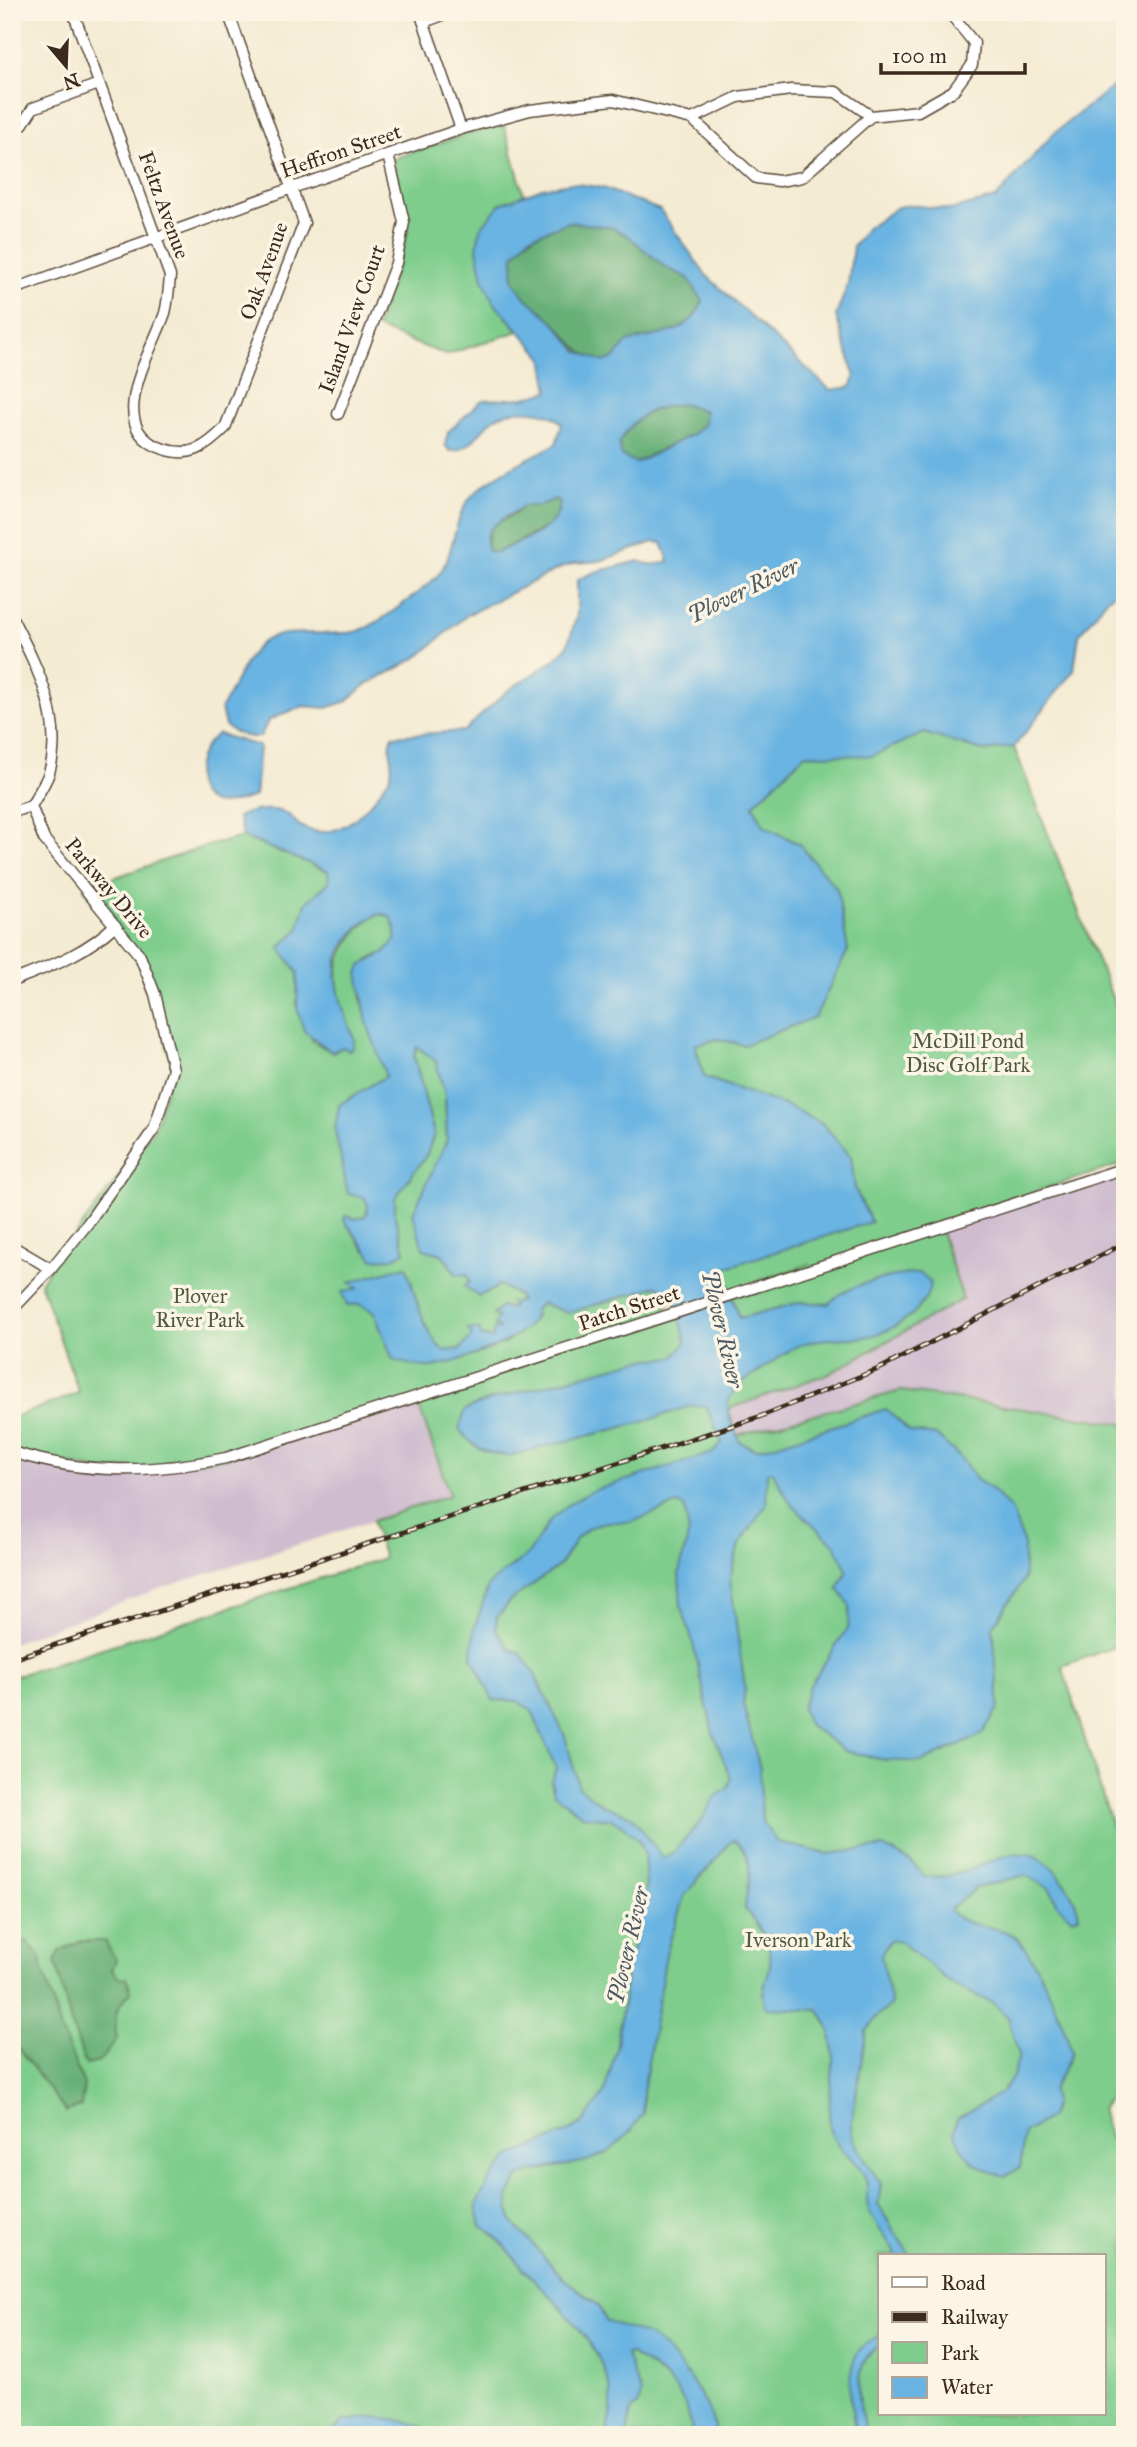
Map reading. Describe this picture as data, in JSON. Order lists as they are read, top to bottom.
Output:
{
  "streets": {
    "street": [
      "Heffron Street",
      "Feltz Avenue",
      "Oak Avenue",
      "Island View Court",
      "Parkway Drive",
      "Patch Street"
    ]
  },
  "crossings": [
    ["Heffron Street", "Feltz Avenue"],
    ["Heffron Street", "Oak Avenue"],
    ["Heffron Street", "Island View Court"],
    ["Feltz Avenue", "Oak Avenue"]
  ],
  "water": ["Plover River"],
  "parks": ["McDill Pond Disc Golf Park", "Plover River Park", "Iverson Park"],
  "legend": [
    "Road",
    "Railway",
    "Park",
    "Water"
  ],
  "scale_bar": "100 m",
  "north": "bottom"
}
